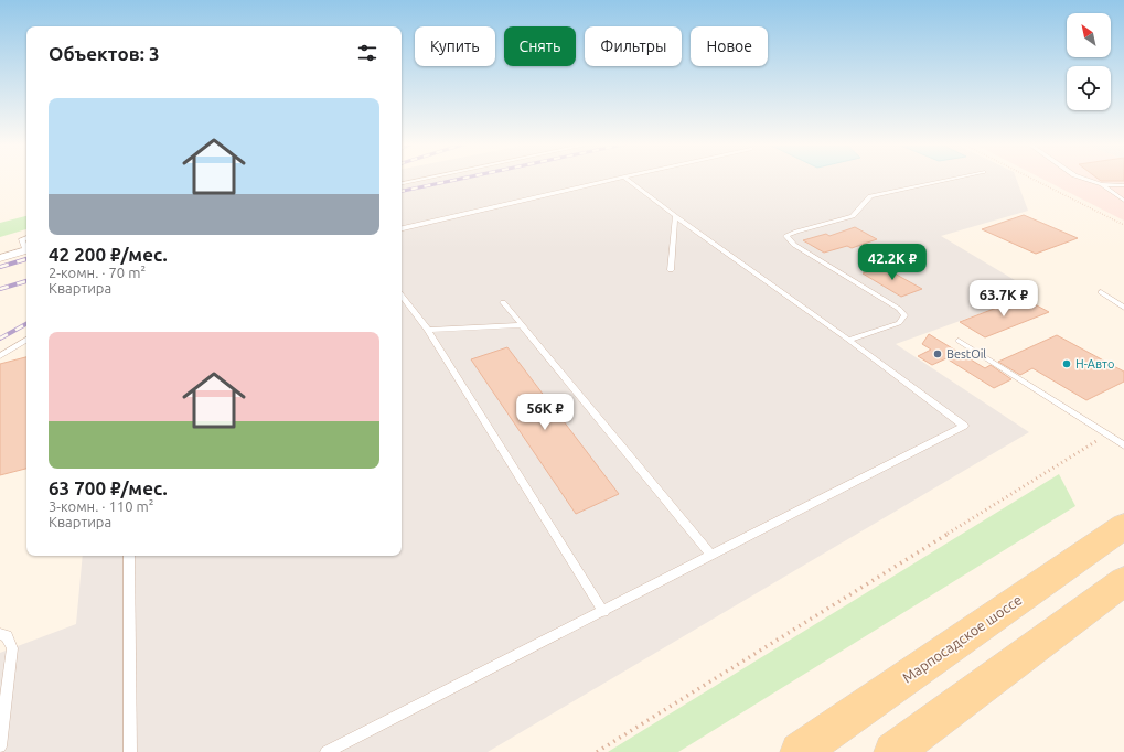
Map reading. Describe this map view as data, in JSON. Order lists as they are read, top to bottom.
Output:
{
  "streets": {
    "main road": ["Марпосадское шоссе"]
  },
  "places": ["BestOil", "Н-Авто"],
  "north": "top left",
  "page": {
    "chip": [
      "Купить",
      "Снять",
      "Фильтры",
      "Новое"
    ],
    "heading": "Объектов: 3",
    "list": [
      {
        "name": "42 200 ₽/мес.",
        "note": "2-комн. · 70 m² · Квартира"
      },
      {
        "name": "63 700 ₽/мес.",
        "note": "3-комн. · 110 m² · Квартира"
      }
    ],
    "price": ["42.2K ₽", "63.7K ₽", "56K ₽"]
  }
}
